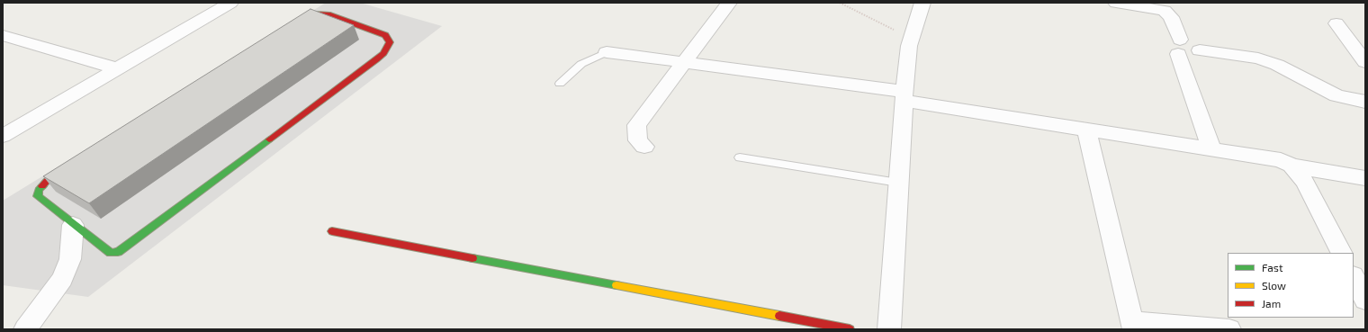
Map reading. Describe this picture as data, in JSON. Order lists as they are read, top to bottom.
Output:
{
  "legend": ["Fast", "Slow", "Jam"]
}
